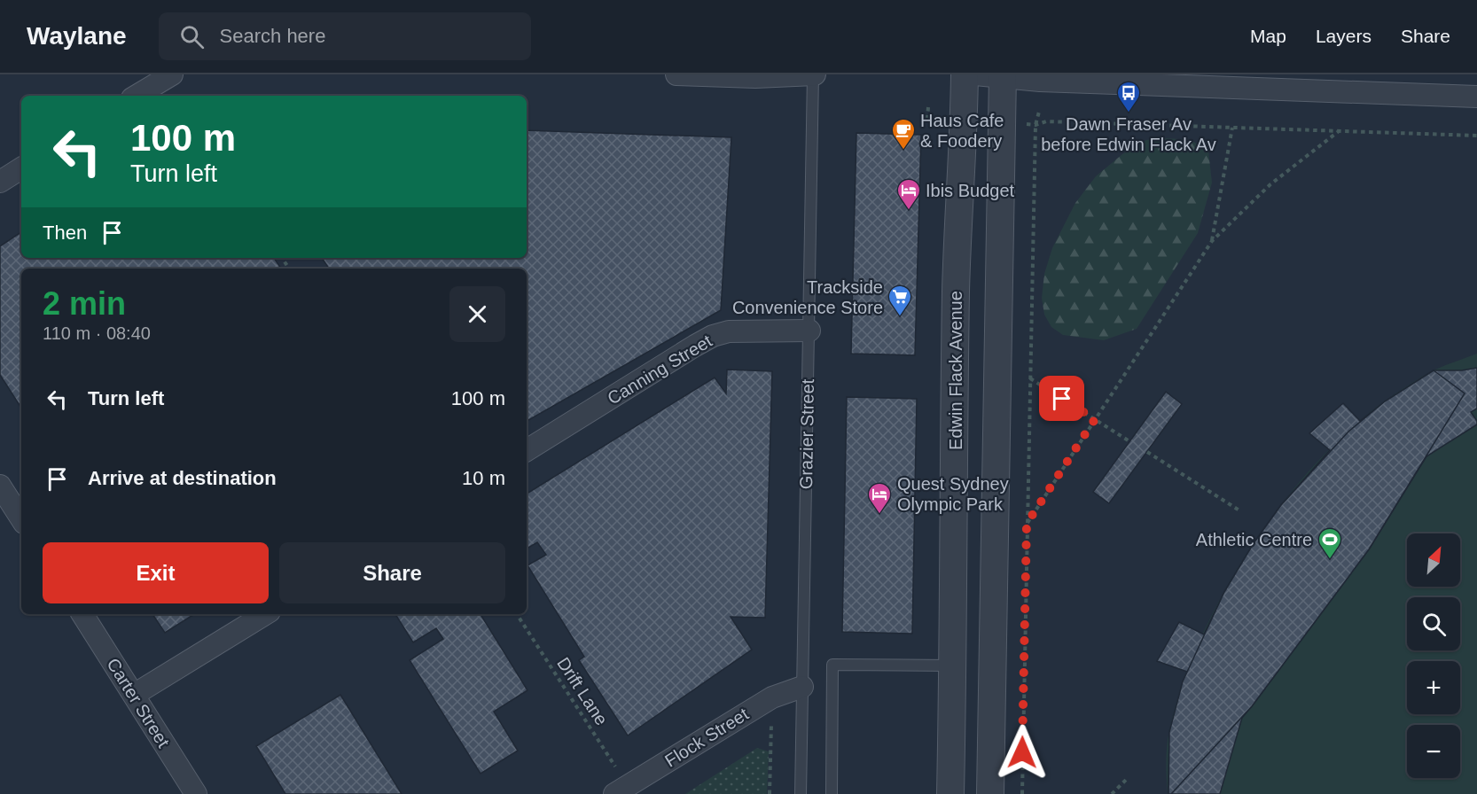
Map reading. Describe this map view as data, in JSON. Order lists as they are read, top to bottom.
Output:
{
  "streets": {
    "street": [
      "Canning Street",
      "Edwin Flack Avenue",
      "Carter Street",
      "Flock Street"
    ],
    "lane": ["Grazier Street"],
    "path": ["Drift Lane"]
  },
  "crossings": [
    ["Canning Street", "Grazier Street"],
    ["Grazier Street", "Flock Street"],
    ["Drift Lane", "Flock Street"]
  ],
  "places": {
    "bus stop": ["Dawn Fraser Av before Edwin Flack Av"],
    "cafe": ["Haus Cafe & Foodery"],
    "hotel": ["Ibis Budget", "Quest Sydney Olympic Park"],
    "supermarket": ["Trackside Convenience Store"],
    "sports": ["Athletic Centre"]
  },
  "north": "top right",
  "page": {
    "header": "Waylane",
    "search": "Search here",
    "nav": ["Map", "Layers", "Share"],
    "turn": ["100 m", "Turn left"],
    "then": "Then",
    "heading": ["2 min", "110 m · 08:40"],
    "list": [
      {
        "name": "Turn left",
        "value": "100 m"
      },
      {
        "name": "Arrive at destination",
        "value": "10 m"
      }
    ],
    "buttons": ["Exit", "Share"],
    "map_buttons": ["+", "−"]
  }
}
